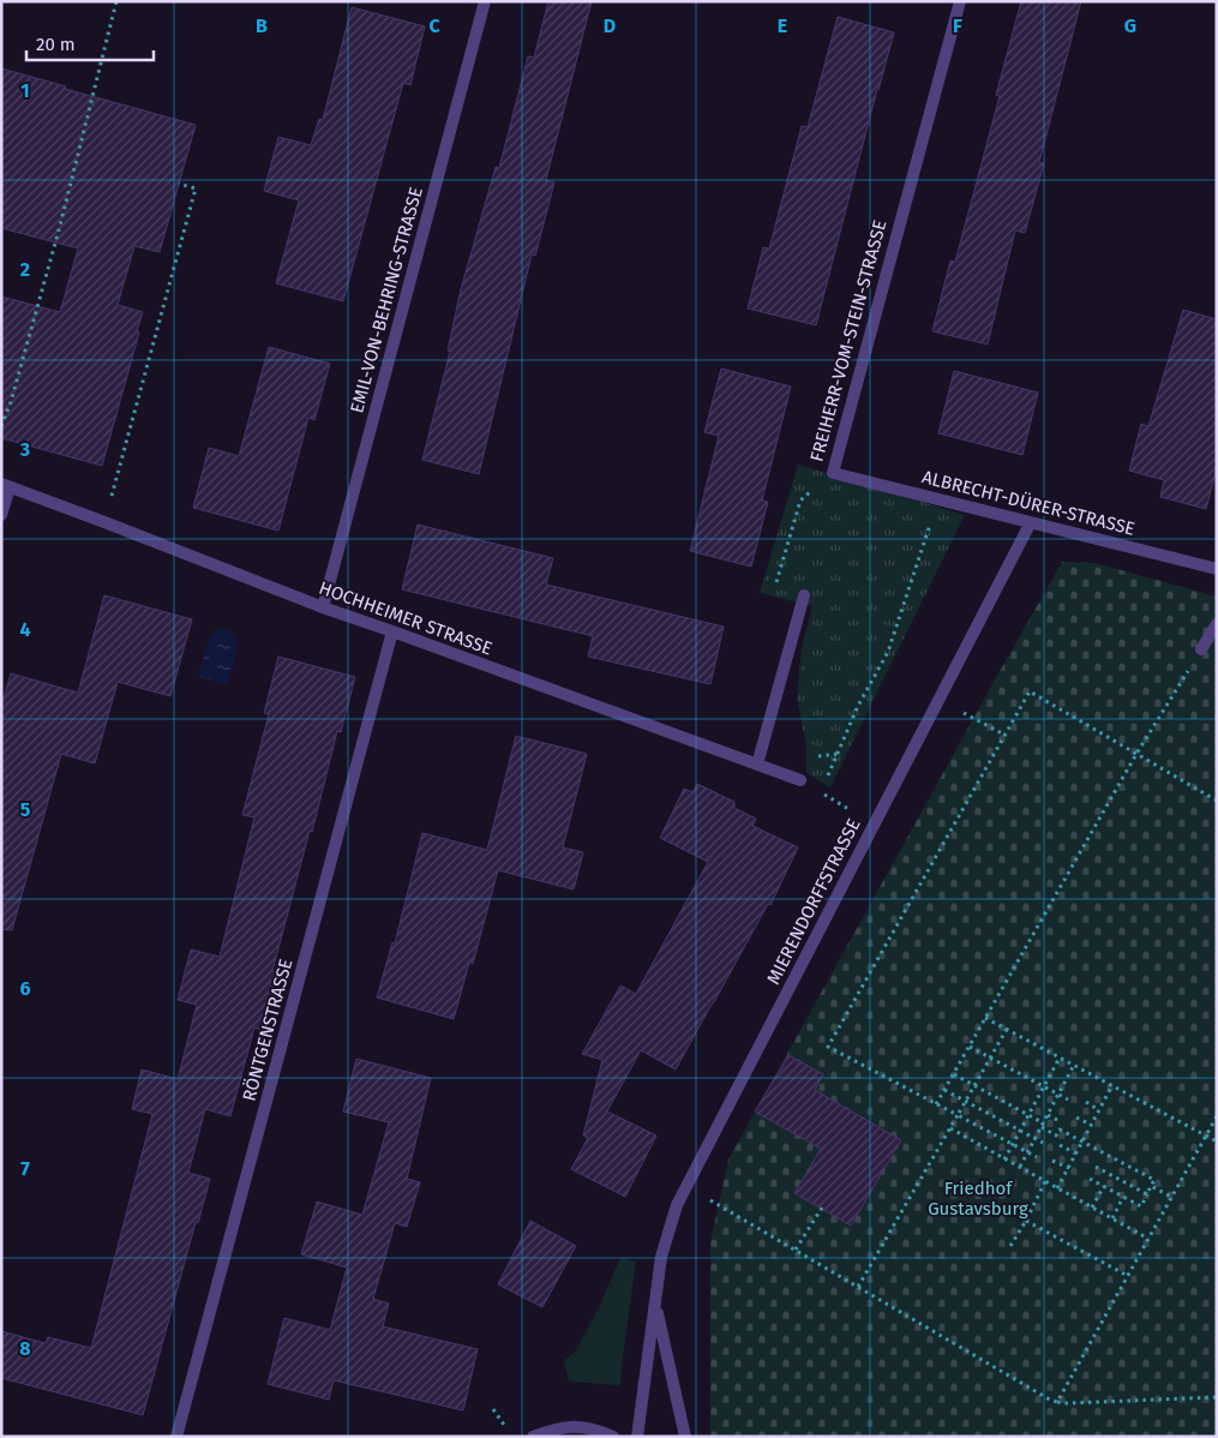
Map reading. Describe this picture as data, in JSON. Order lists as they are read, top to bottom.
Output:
{
  "streets": {
    "street": [
      "EMIL-VON-BEHRING-STRASSE",
      "FREIHERR-VOM-STEIN-STRASSE",
      "ALBRECHT-DÜRER-STRASSE",
      "HOCHHEIMER STRASSE",
      "MIERENDORFFSTRASSE",
      "RÖNTGENSTRASSE"
    ]
  },
  "crossings": [
    ["EMIL-VON-BEHRING-STRASSE", "HOCHHEIMER STRASSE"],
    ["FREIHERR-VOM-STEIN-STRASSE", "ALBRECHT-DÜRER-STRASSE"],
    ["ALBRECHT-DÜRER-STRASSE", "MIERENDORFFSTRASSE"],
    ["HOCHHEIMER STRASSE", "RÖNTGENSTRASSE"]
  ],
  "parks": ["Friedhof Gustavsburg"],
  "scale_bar": "20 m",
  "grid": {
    "columns": [
      "B",
      "C",
      "D",
      "E",
      "F",
      "G"
    ],
    "rows": [
      "1",
      "2",
      "3",
      "4",
      "5",
      "6",
      "7",
      "8"
    ]
  }
}
